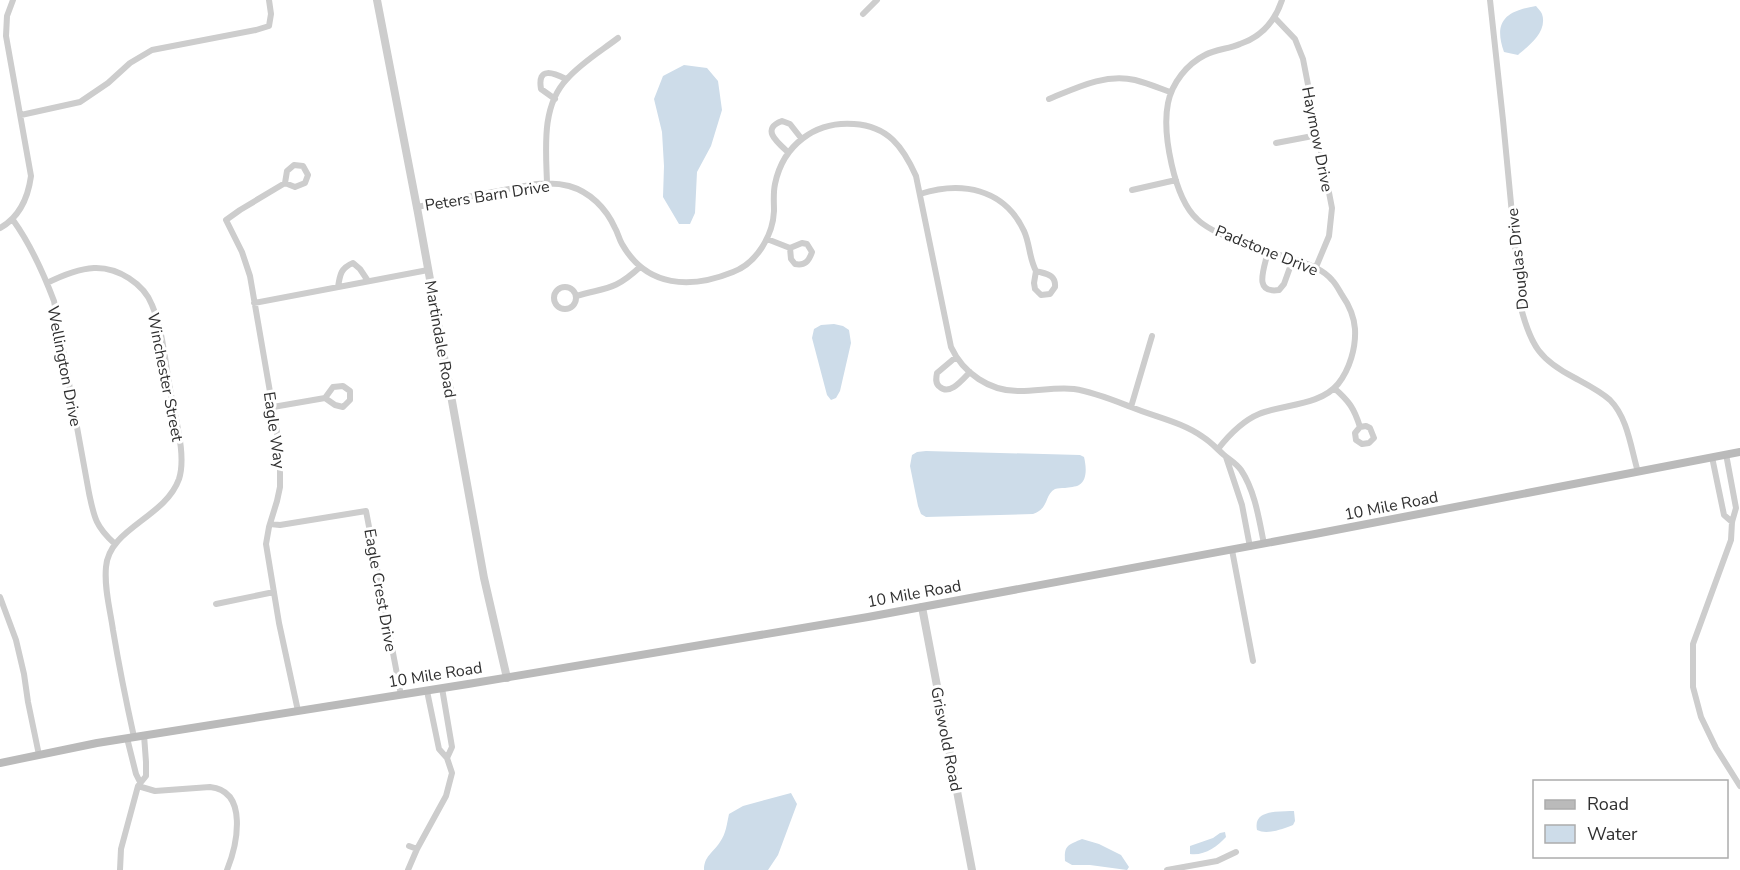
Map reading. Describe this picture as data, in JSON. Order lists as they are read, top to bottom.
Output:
{
  "streets": {
    "main road": ["10 Mile Road"],
    "street": [
      "Haymow Drive",
      "Peters Barn Drive",
      "Padstone Drive",
      "Douglas Drive",
      "Martindale Road",
      "Wellington Drive",
      "Winchester Street",
      "Eagle Way",
      "Eagle Crest Drive",
      "Griswold Road"
    ]
  },
  "crossings": [
    ["Haymow Drive", "Padstone Drive"],
    ["Peters Barn Drive", "Padstone Drive"],
    ["Peters Barn Drive", "Martindale Road"],
    ["Peters Barn Drive", "10 Mile Road"],
    ["Douglas Drive", "10 Mile Road"],
    ["Martindale Road", "10 Mile Road"],
    ["Wellington Drive", "Winchester Street"],
    ["Eagle Way", "10 Mile Road"],
    ["Eagle Way", "Eagle Crest Drive"],
    ["10 Mile Road", "Eagle Crest Drive"],
    ["10 Mile Road", "Griswold Road"]
  ],
  "legend": ["Road", "Water"]
}
